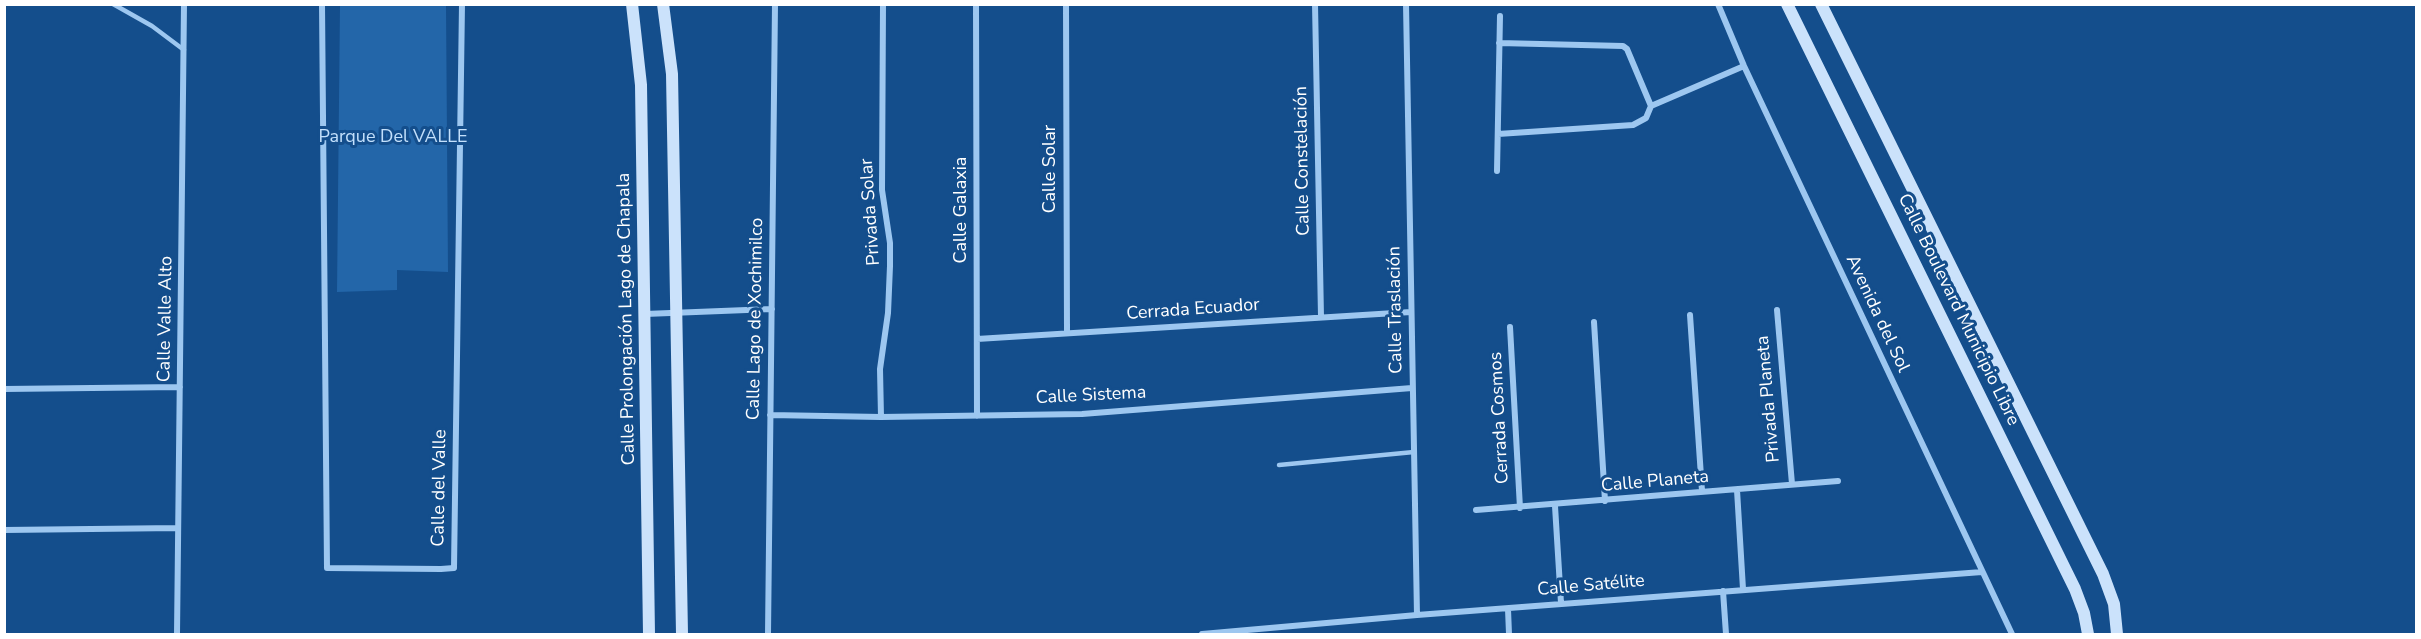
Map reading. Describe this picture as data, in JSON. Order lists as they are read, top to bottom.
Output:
{
  "streets": {
    "main road": ["Calle Boulevard Municipio Libre", "Calle Prolongación Lago de Chapala"],
    "street": [
      "Calle Constelación",
      "Calle Solar",
      "Calle Galaxia",
      "Privada Solar",
      "Cerrada Ecuador",
      "Calle Traslación",
      "Avenida del Sol",
      "Calle Valle Alto",
      "Calle Lago de Xochimilco",
      "Calle Sistema",
      "Privada Planeta",
      "Cerrada Cosmos",
      "Calle Planeta",
      "Calle del Valle",
      "Calle Satélite"
    ]
  },
  "crossings": [
    ["Calle Constelación", "Cerrada Ecuador"],
    ["Calle Solar", "Cerrada Ecuador"],
    ["Calle Galaxia", "Cerrada Ecuador"],
    ["Calle Galaxia", "Calle Sistema"],
    ["Privada Solar", "Calle Sistema"],
    ["Cerrada Ecuador", "Calle Traslación"],
    ["Calle Traslación", "Calle Sistema"],
    ["Calle Traslación", "Calle Satélite"],
    ["Avenida del Sol", "Calle Satélite"],
    ["Calle Lago de Xochimilco", "Calle Sistema"],
    ["Privada Planeta", "Calle Planeta"],
    ["Cerrada Cosmos", "Calle Planeta"]
  ],
  "parks": ["Parque Del VALLE"]
}
